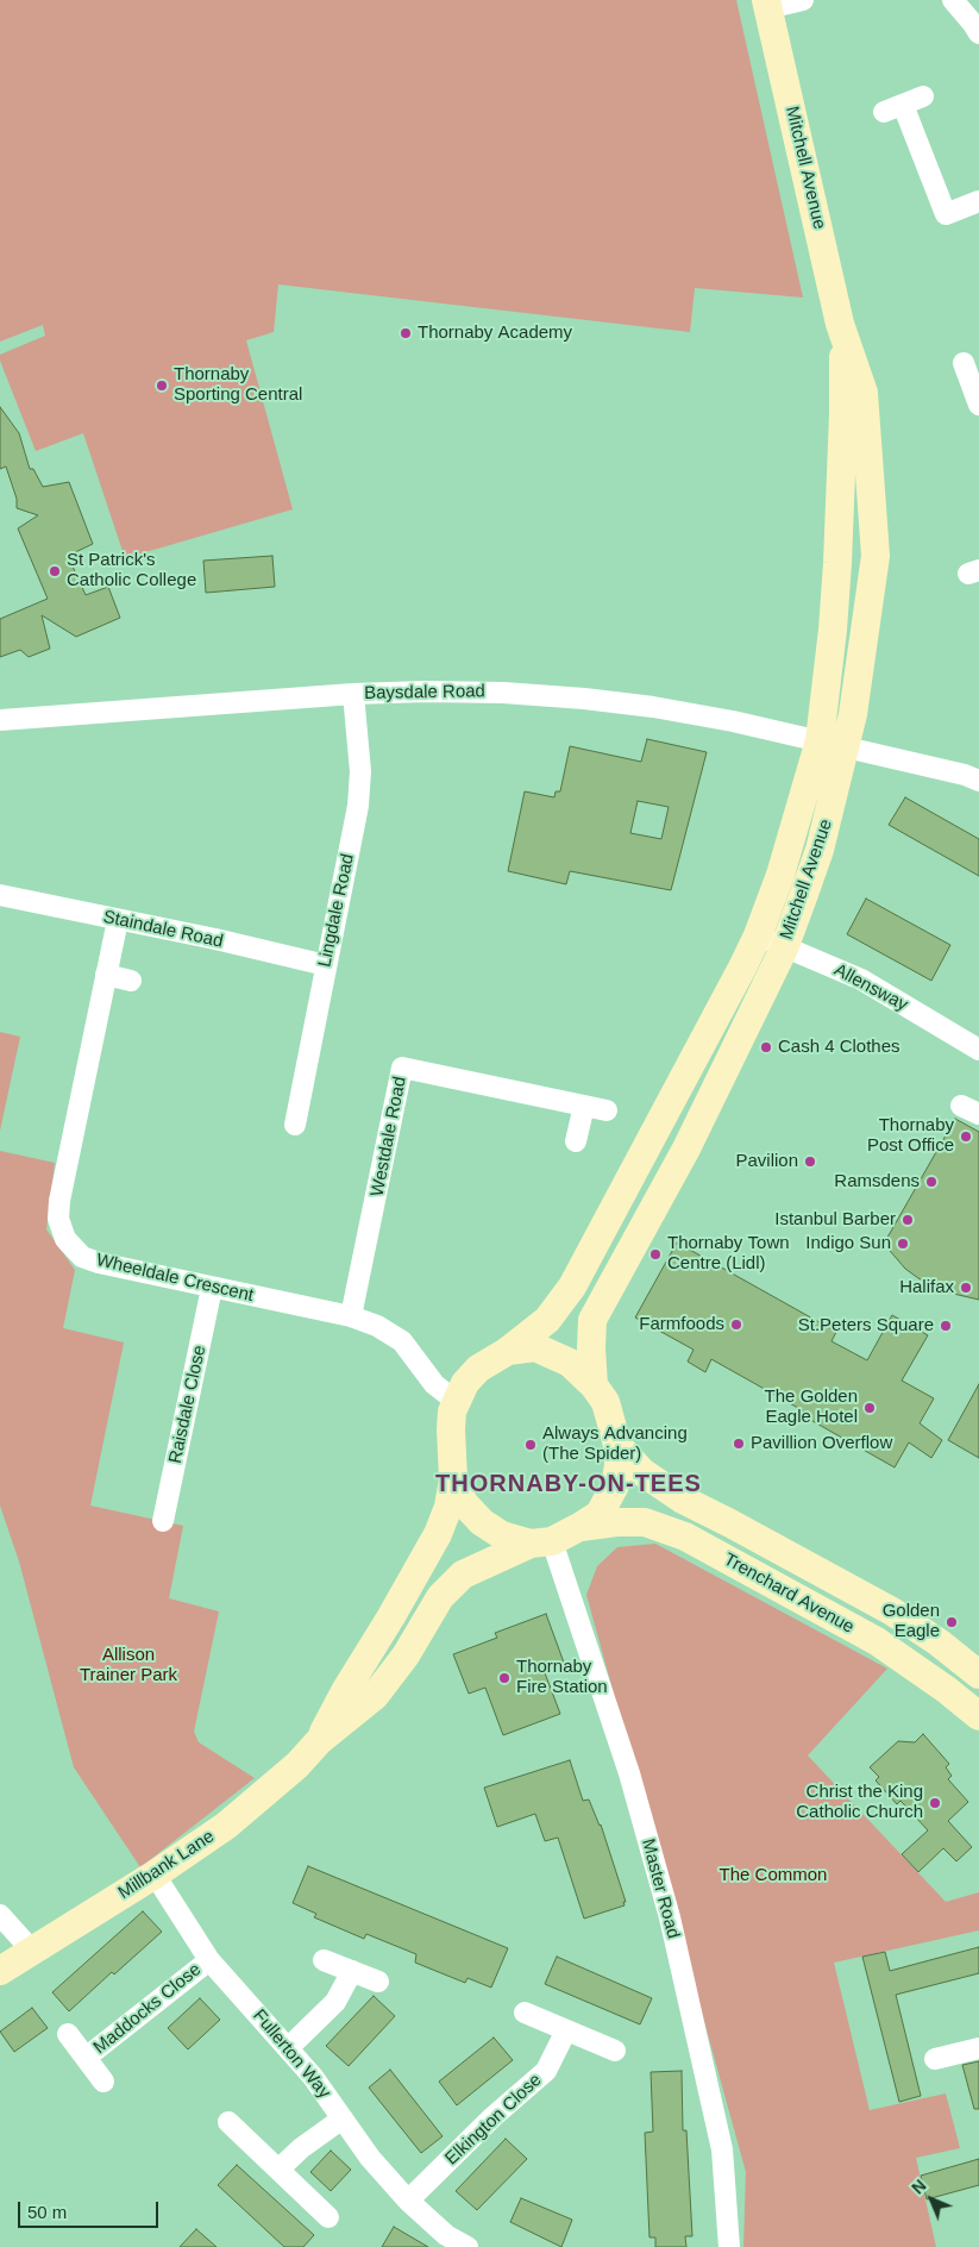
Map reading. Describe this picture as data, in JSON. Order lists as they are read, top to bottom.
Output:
{
  "streets": {
    "street": [
      "Mitchell Avenue",
      "Baysdale Road",
      "Lingdale Road",
      "Staindale Road",
      "Allensway",
      "Westdale Road",
      "Wheeldale Crescent",
      "Raisdale Close",
      "Trenchard Avenue",
      "Millbank Lane",
      "Master Road",
      "Maddocks Close",
      "Fullerton Way",
      "Elkington Close"
    ]
  },
  "crossings": [
    ["Mitchell Avenue", "Baysdale Road"],
    ["Mitchell Avenue", "Allensway"],
    ["Mitchell Avenue", "Wheeldale Crescent"],
    ["Mitchell Avenue", "Trenchard Avenue"],
    ["Mitchell Avenue", "Millbank Lane"],
    ["Mitchell Avenue", "Master Road"],
    ["Baysdale Road", "Lingdale Road"],
    ["Lingdale Road", "Staindale Road"],
    ["Staindale Road", "Wheeldale Crescent"],
    ["Westdale Road", "Wheeldale Crescent"],
    ["Wheeldale Crescent", "Raisdale Close"],
    ["Wheeldale Crescent", "Trenchard Avenue"],
    ["Wheeldale Crescent", "Millbank Lane"],
    ["Wheeldale Crescent", "Master Road"],
    ["Trenchard Avenue", "Millbank Lane"],
    ["Trenchard Avenue", "Master Road"],
    ["Millbank Lane", "Master Road"],
    ["Millbank Lane", "Fullerton Way"],
    ["Maddocks Close", "Fullerton Way"],
    ["Fullerton Way", "Elkington Close"]
  ],
  "districts": ["THORNABY-ON-TEES"],
  "parks": ["Allison Trainer Park", "The Common"],
  "places": [
    "Thornaby Academy",
    "Thornaby Sporting Central",
    "St Patrick's Catholic College",
    "Cash 4 Clothes",
    "Thornaby Post Office",
    "Pavilion",
    "Ramsdens",
    "Istanbul Barber",
    "Indigo Sun",
    "Thornaby Town Centre (Lidl)",
    "Halifax",
    "Farmfoods",
    "St.Peters Square",
    "The Golden Eagle Hotel",
    "Pavillion Overflow",
    "Always Advancing (The Spider)",
    "Golden Eagle",
    "Thornaby Fire Station",
    "Christ the King Catholic Church"
  ],
  "scale_bar": "50 m",
  "north": "top left"
}
